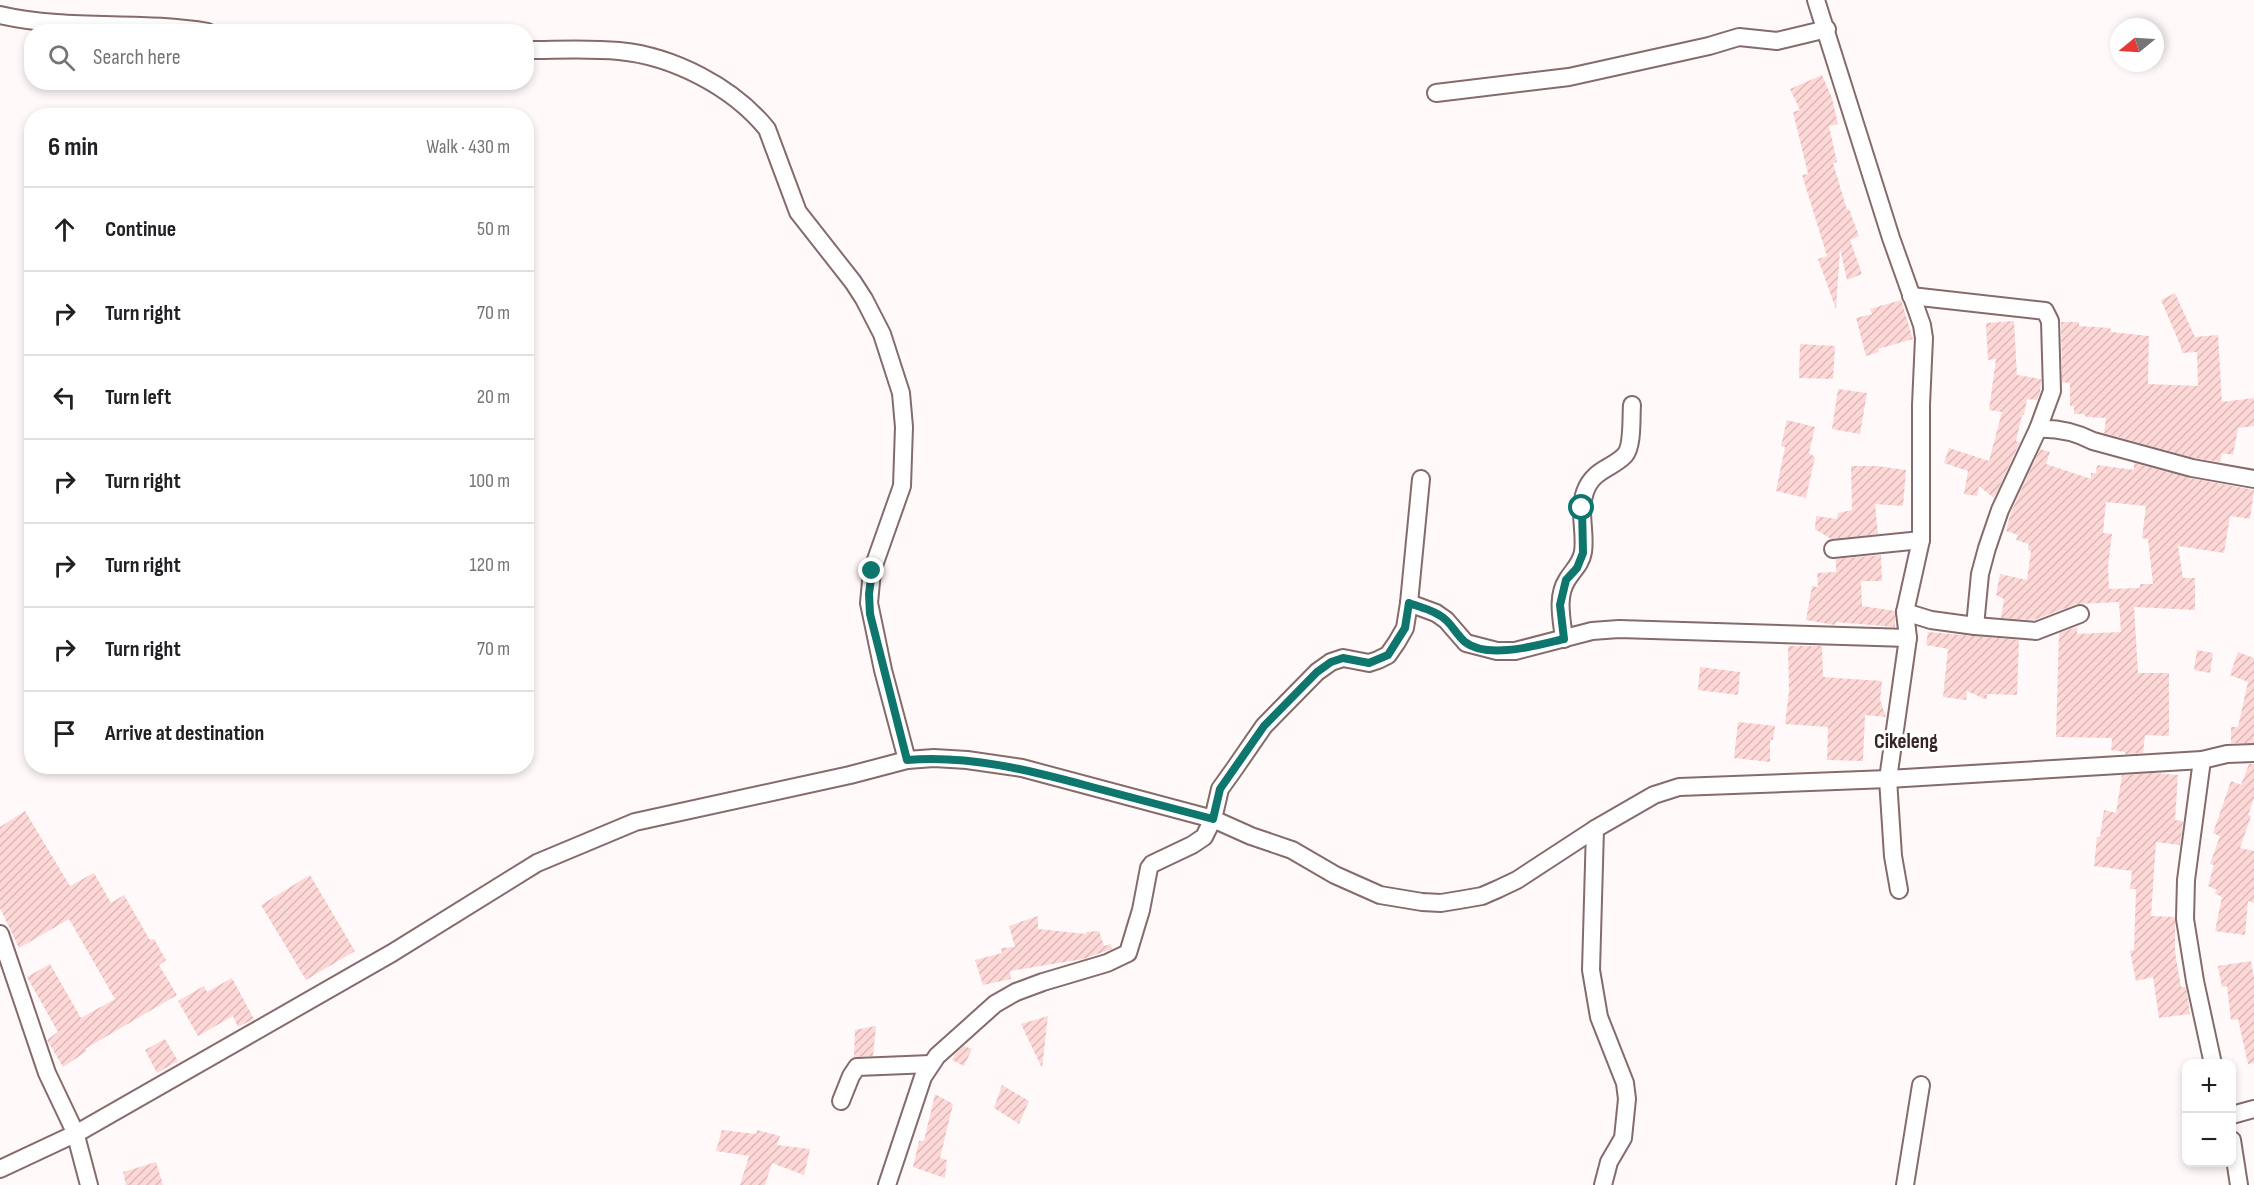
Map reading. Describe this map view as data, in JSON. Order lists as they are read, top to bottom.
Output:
{
  "districts": ["Cikeleng"],
  "north": "left",
  "page": {
    "search": "Search here",
    "heading": ["6 min", "Walk · 430 m"],
    "list": [
      ["Continue", "50 m"],
      ["Turn right", "70 m"],
      ["Turn left", "20 m"],
      ["Turn right", "100 m"],
      ["Turn right", "120 m"],
      ["Turn right", "70 m"],
      "Arrive at destination"
    ],
    "map_buttons": ["+", "−"]
  }
}
